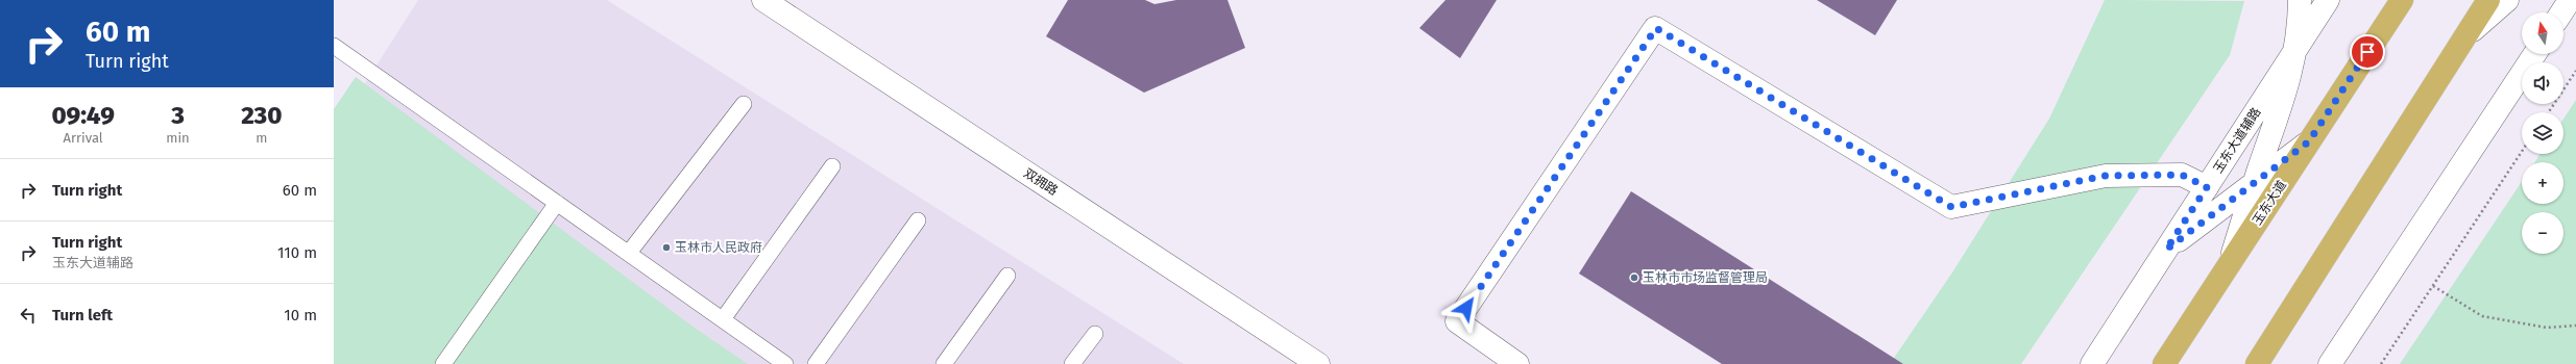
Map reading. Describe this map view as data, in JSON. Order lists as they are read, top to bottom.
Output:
{
  "streets": {
    "main road": ["玉东大道"],
    "street": ["玉东大道辅路", "双拥路"]
  },
  "places": ["玉林市人民政府", "玉林市市场监督管理局"],
  "north": "top",
  "page": {
    "turn": ["60 m", "Turn right"],
    "map_buttons": ["+", "−"],
    "eta": [
      "09:49",
      "Arrival",
      "3",
      "min",
      "230",
      "m"
    ],
    "list": [
      {
        "name": "Turn right",
        "value": "60 m"
      },
      {
        "name": "Turn right",
        "note": "玉东大道辅路",
        "value": "110 m"
      },
      {
        "name": "Turn left",
        "value": "10 m"
      }
    ]
  }
}
